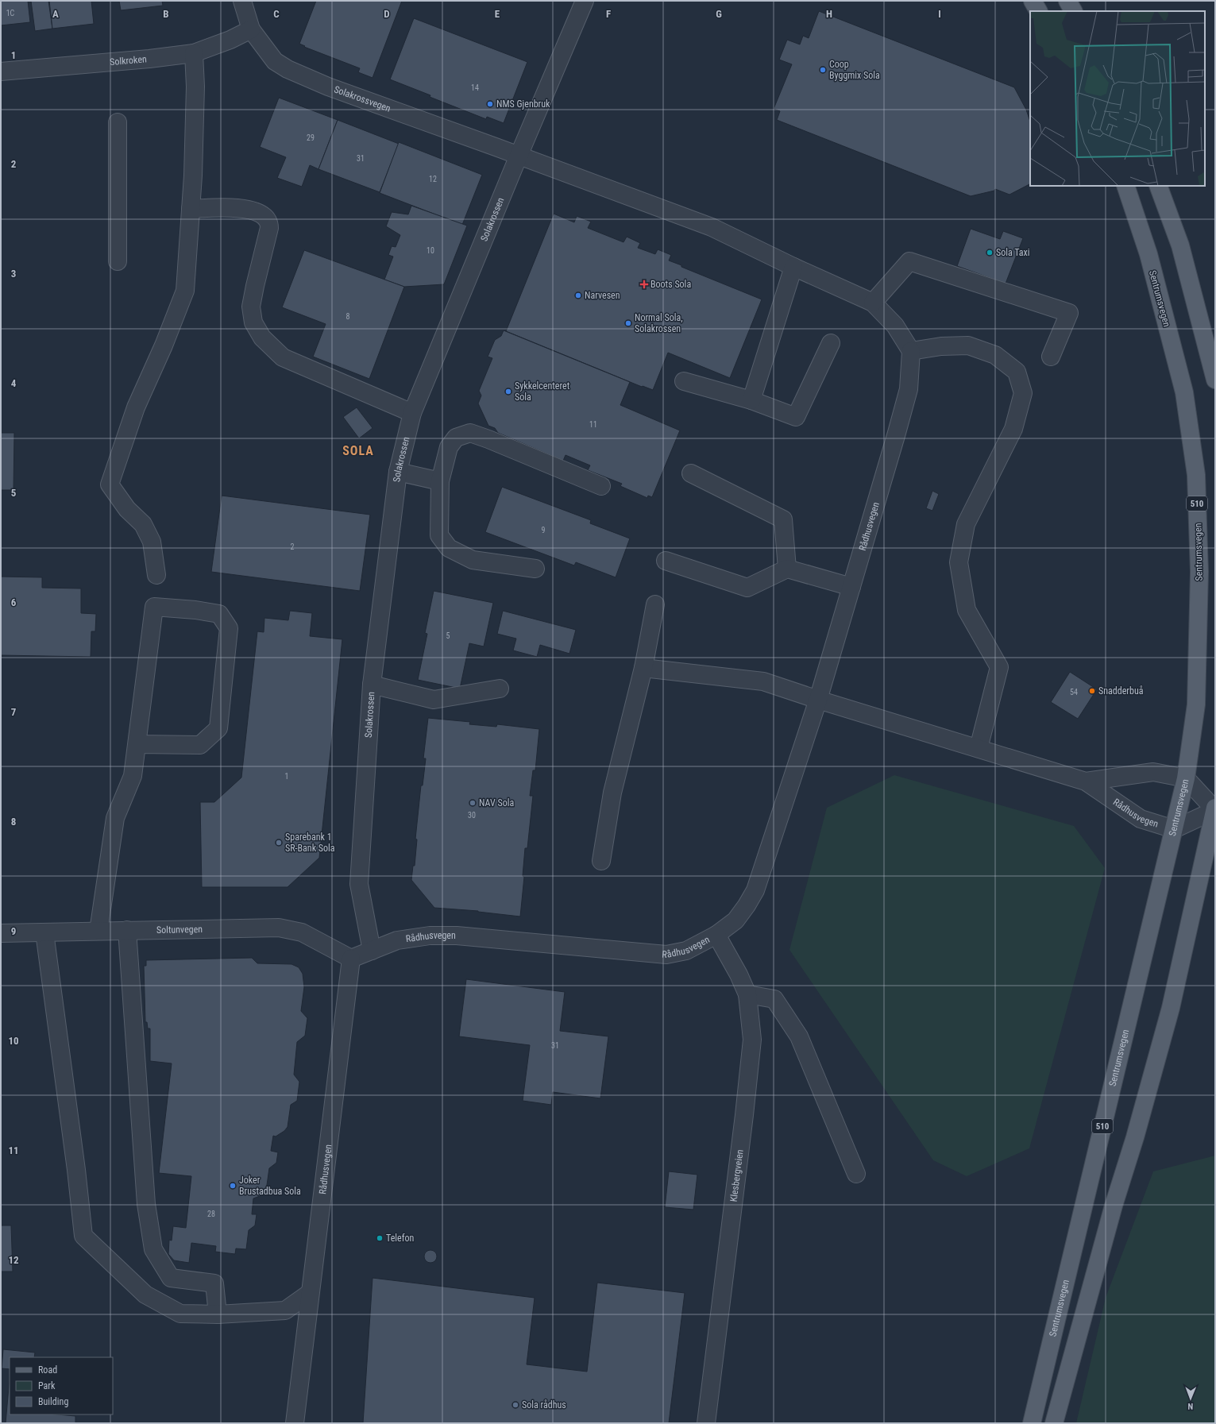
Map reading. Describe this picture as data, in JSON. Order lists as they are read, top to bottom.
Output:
{
  "streets": {
    "main road": ["Sentrumsvegen", "510"],
    "street": [
      "Solkroken",
      "Solakrossvegen",
      "Solakrossen",
      "Rådhusvegen",
      "Soltunvegen",
      "Klesbergveien"
    ]
  },
  "crossings": [
    ["Solkroken", "Solakrossvegen"],
    ["Solakrossvegen", "Solakrossen"],
    ["Solakrossen", "Rådhusvegen"],
    ["Sentrumsvegen", "Rådhusvegen"],
    ["Rådhusvegen", "Soltunvegen"],
    ["Rådhusvegen", "Klesbergveien"]
  ],
  "districts": ["SOLA"],
  "places": {
    "other": [
      "Coop Byggmix Sola",
      "NMS Gjenbruk",
      "Sola Taxi",
      "Narvesen",
      "Normal Sola, Solakrossen",
      "Sykkelcenteret Sola",
      "Snadderbuå",
      "NAV Sola",
      "Sparebank 1 SR-Bank Sola",
      "Joker Brustadbua Sola",
      "Telefon",
      "Sola rådhus"
    ],
    "health": ["Boots Sola"]
  },
  "house_numbers": [
    "1C",
    "14",
    "29",
    "31",
    "12",
    "10",
    "8",
    "11",
    "9",
    "2",
    "5",
    "54",
    "1",
    "30",
    "31",
    "28"
  ],
  "legend": ["Road", "Park", "Building"],
  "north": "bottom",
  "grid": {
    "columns": [
      "A",
      "B",
      "C",
      "D",
      "E",
      "F",
      "G",
      "H",
      "I"
    ],
    "rows": [
      "1",
      "2",
      "3",
      "4",
      "5",
      "6",
      "7",
      "8",
      "9",
      "10",
      "11",
      "12"
    ]
  }
}
